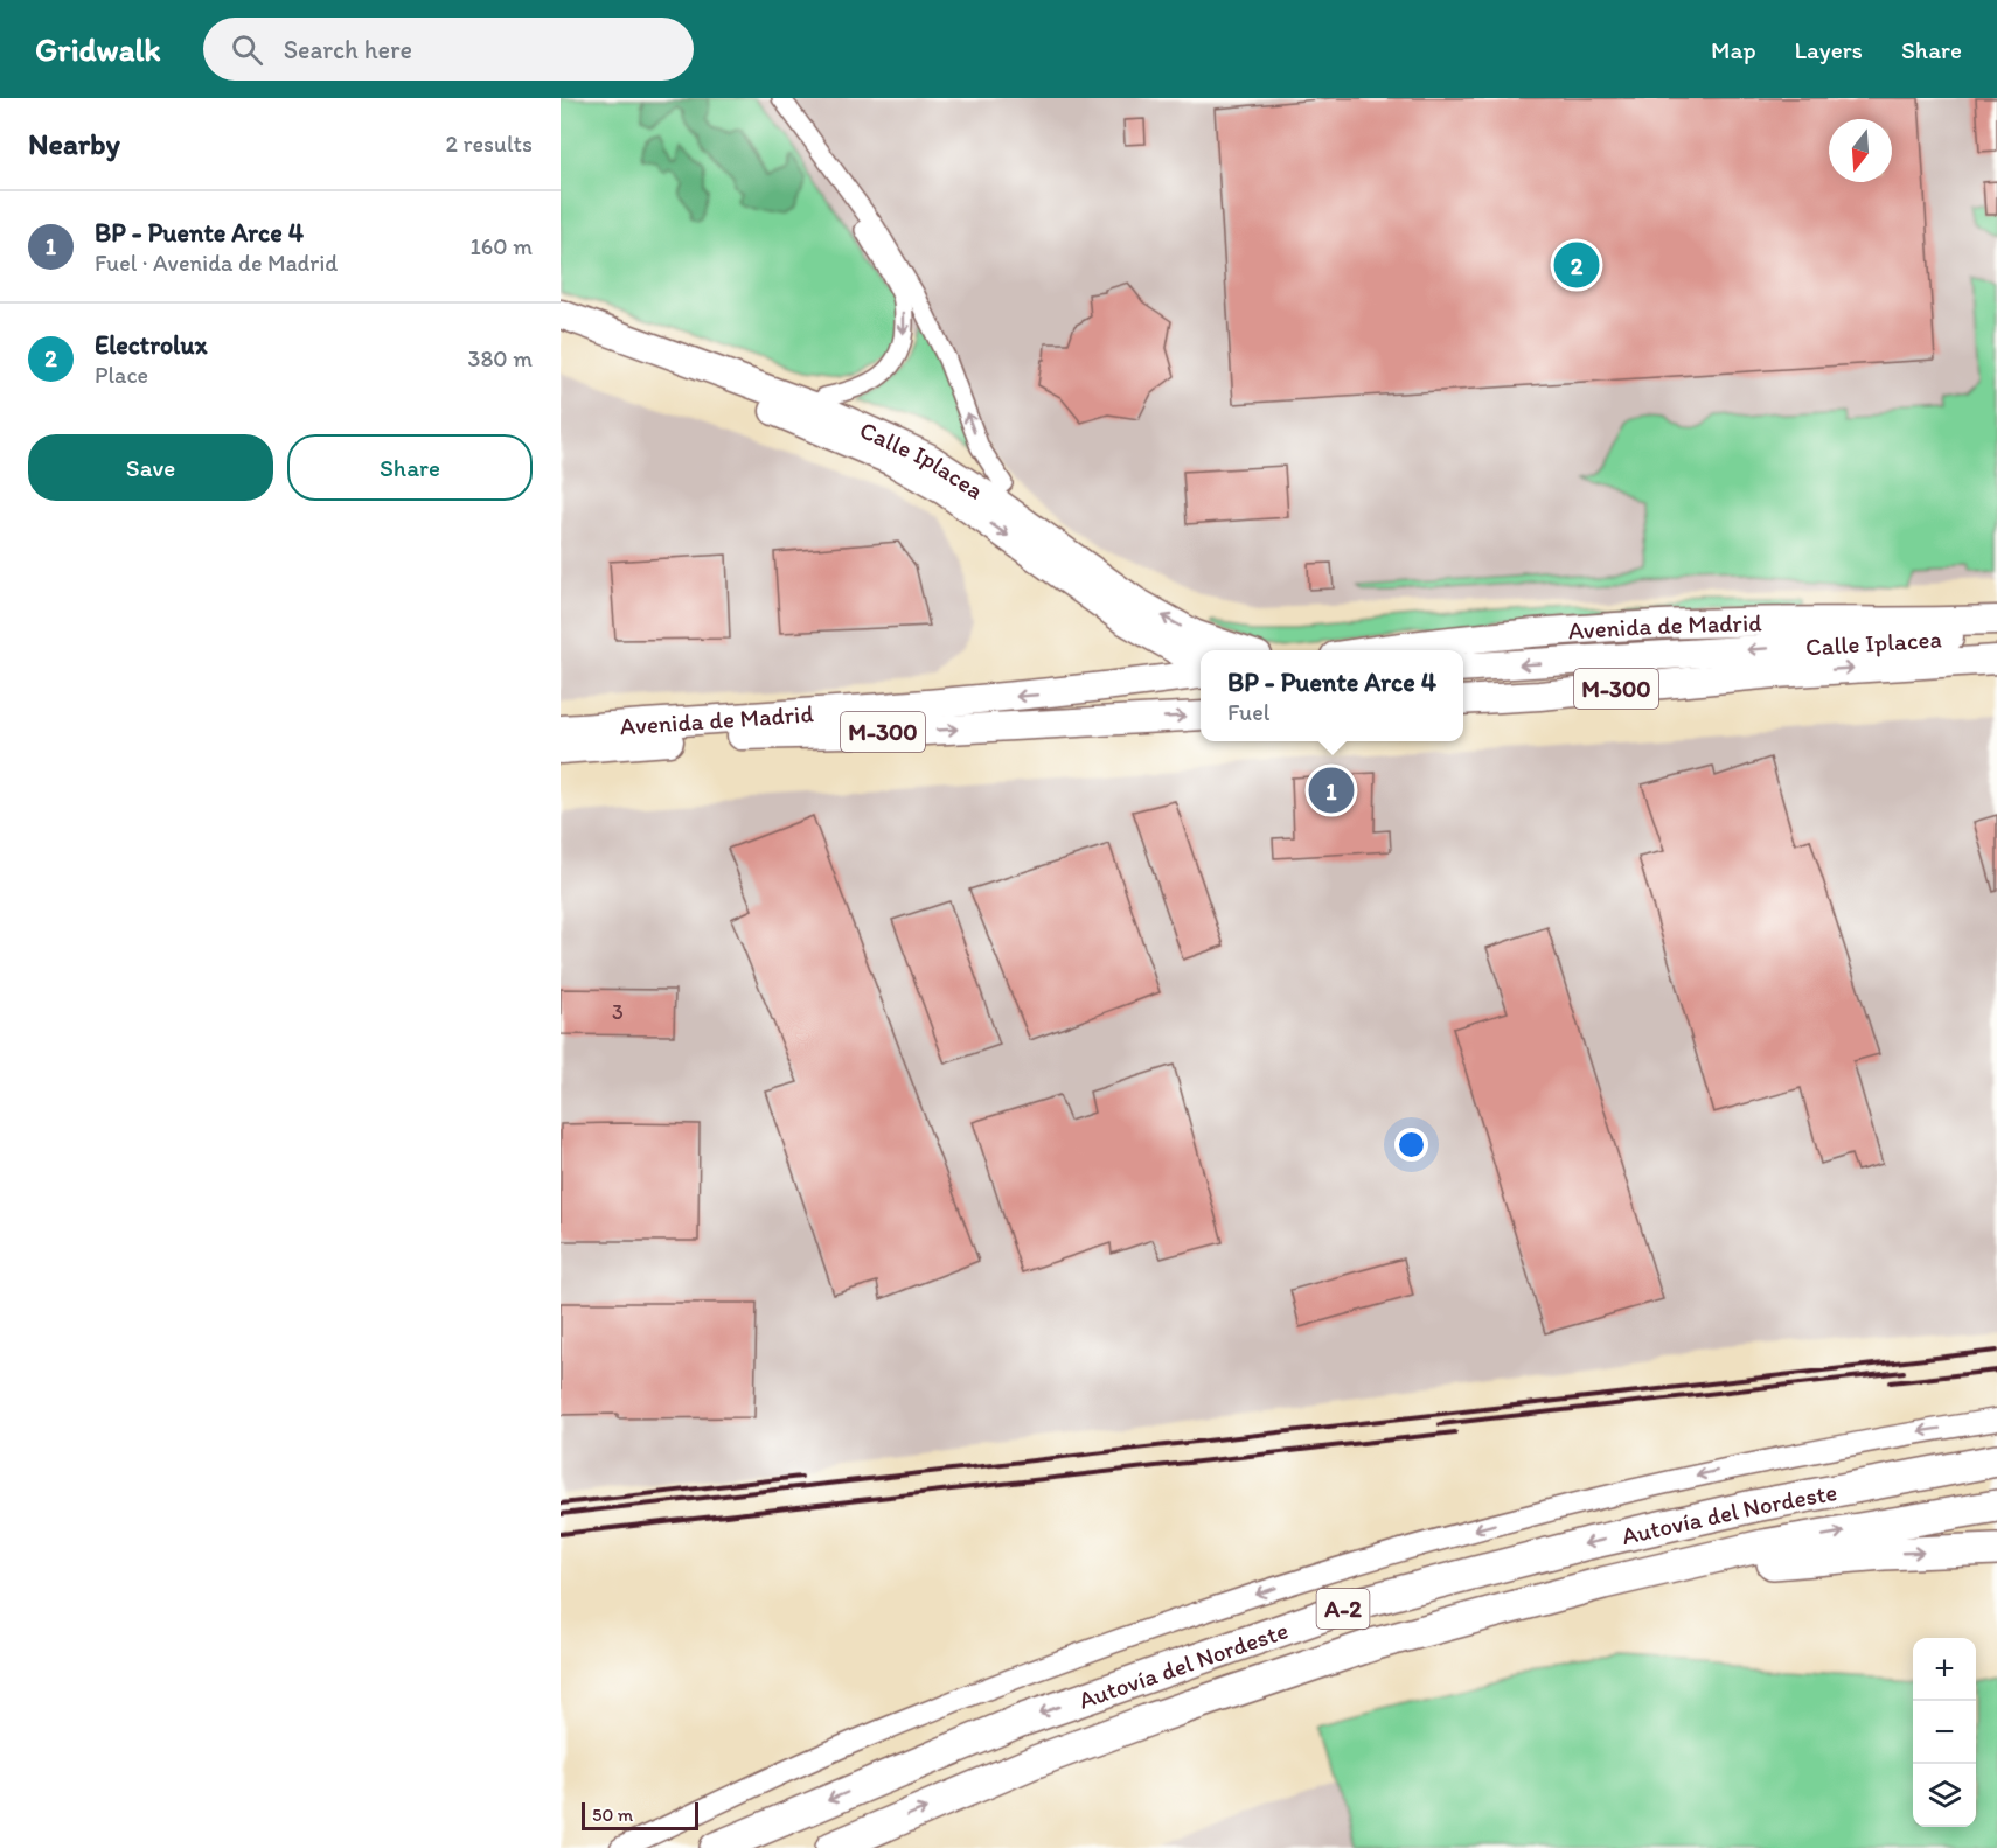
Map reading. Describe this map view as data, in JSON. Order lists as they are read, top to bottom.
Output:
{
  "streets": {
    "highway": ["Autovía del Nordeste", "A-2"],
    "main road": ["Calle Iplacea", "Avenida de Madrid", "M-300"]
  },
  "crossings": [
    ["Calle Iplacea", "M-300"]
  ],
  "house_numbers": ["3"],
  "scale_bar": "50 m",
  "north": "bottom",
  "page": {
    "header": "Gridwalk",
    "search": "Search here",
    "nav": ["Map", "Layers", "Share"],
    "heading": ["Nearby", "2 results"],
    "list": [
      {
        "mark": "1",
        "name": "BP - Puente Arce 4",
        "note": "Fuel · Avenida de Madrid",
        "value": "160 m"
      },
      {
        "mark": "2",
        "name": "Electrolux",
        "note": "Place",
        "value": "380 m"
      }
    ],
    "pins": ["2", "1"],
    "buttons": ["Save", "Share"],
    "popup": ["BP - Puente Arce 4", "Fuel"],
    "map_buttons": ["+", "−"],
    "scale": "50 m"
  }
}
